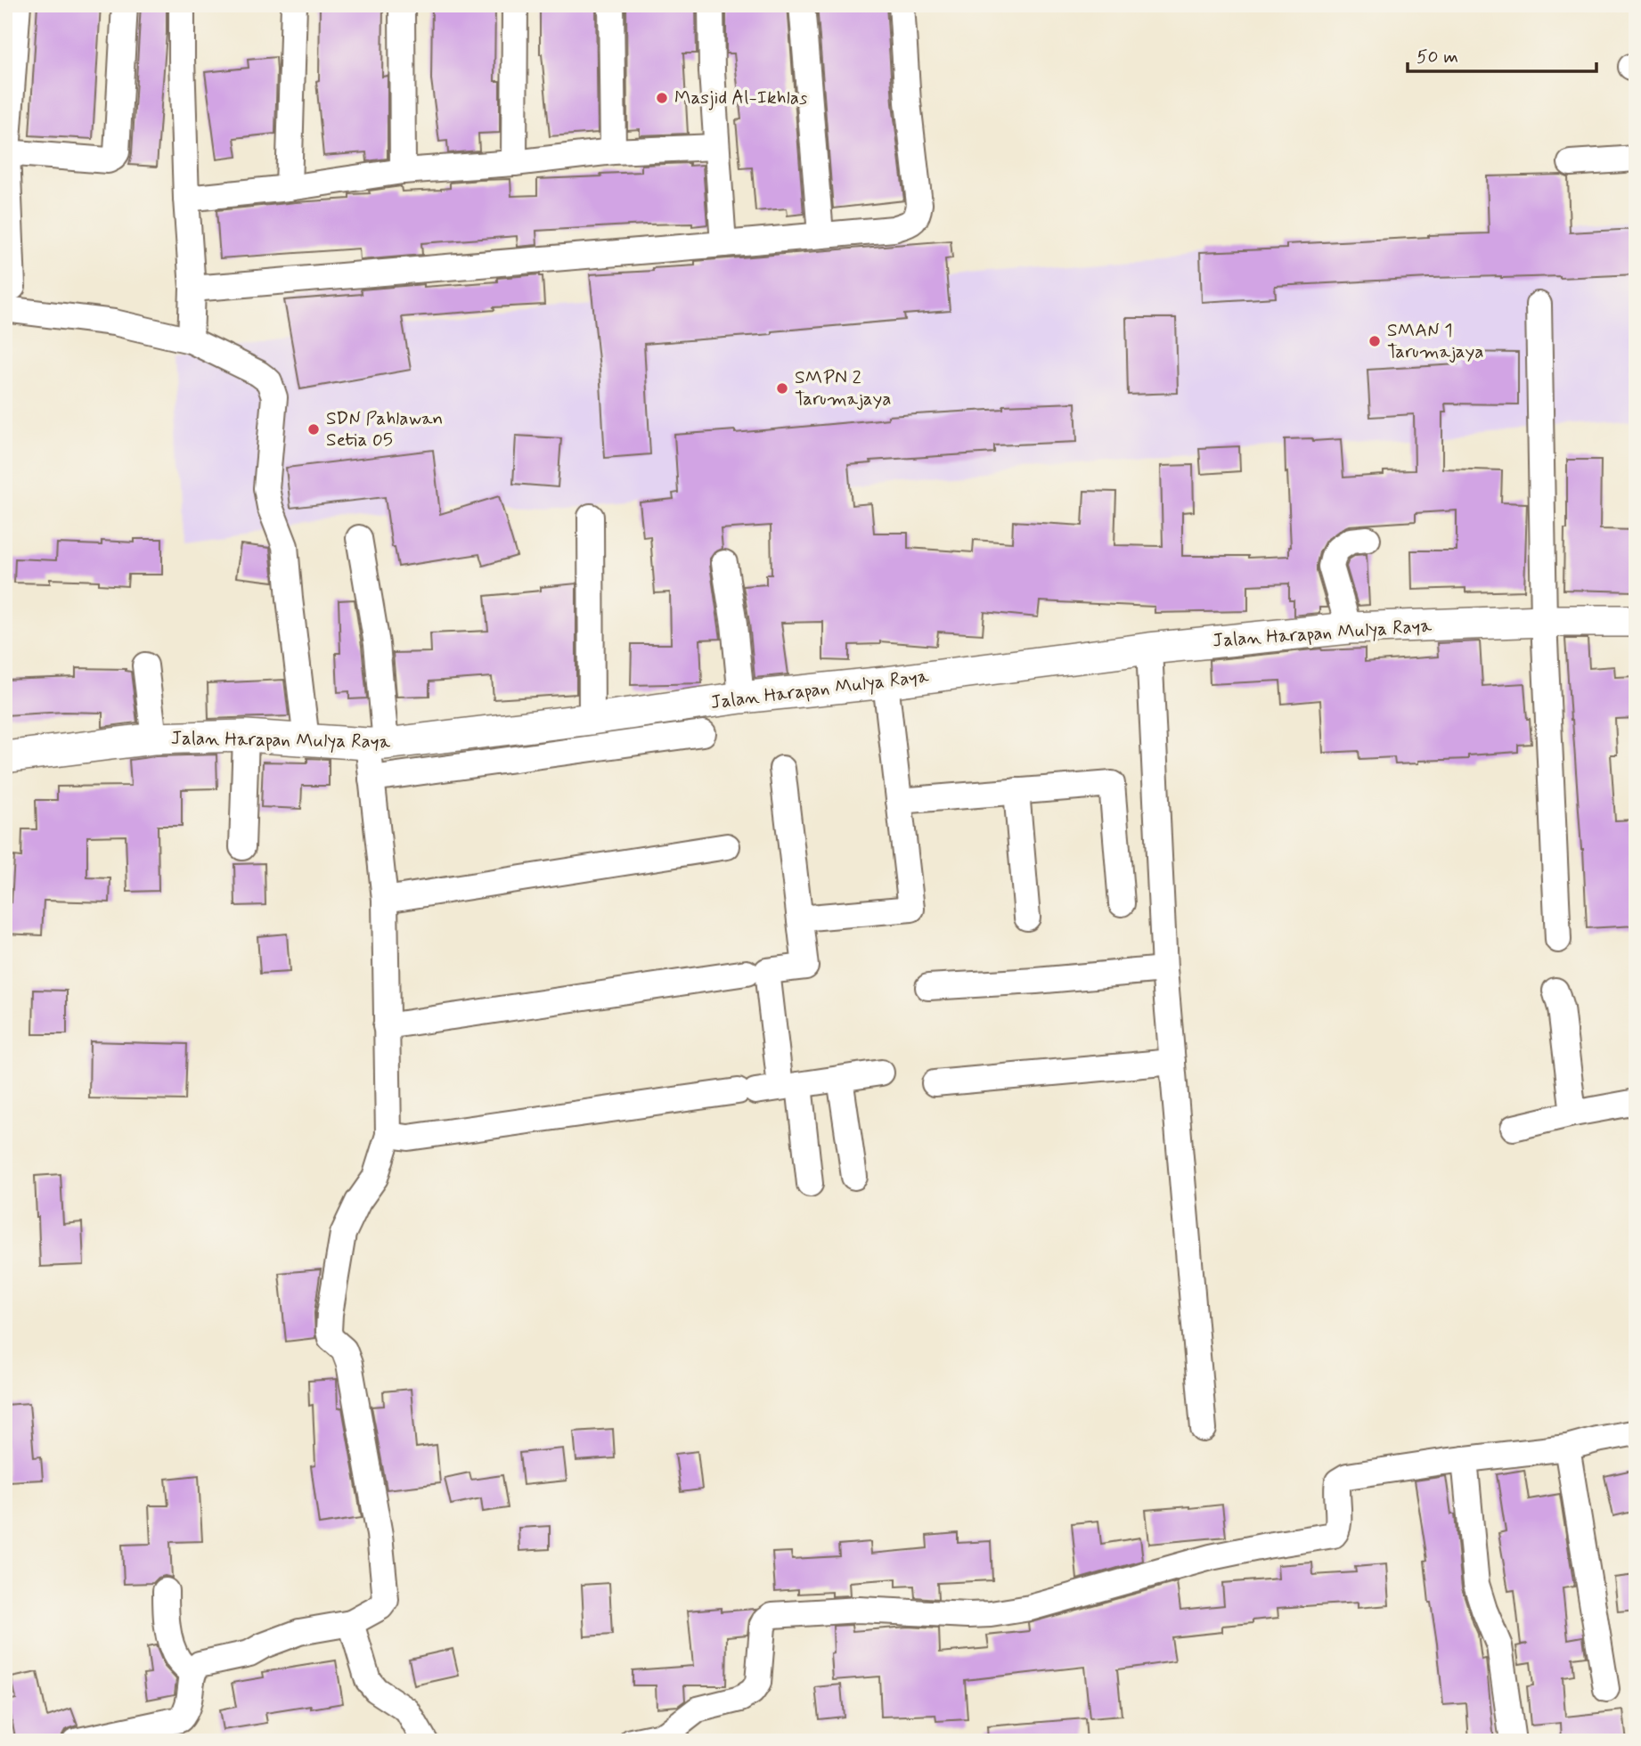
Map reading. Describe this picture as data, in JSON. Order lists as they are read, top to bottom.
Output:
{
  "streets": {
    "street": ["Jalan Harapan Mulya Raya"]
  },
  "places": [
    "Masjid Al-Ikhlas",
    "SMAN 1 Tarumajaya",
    "SMPN 2 Tarumajaya",
    "SDN Pahlawan Setia 05"
  ],
  "scale_bar": "50 m"
}
